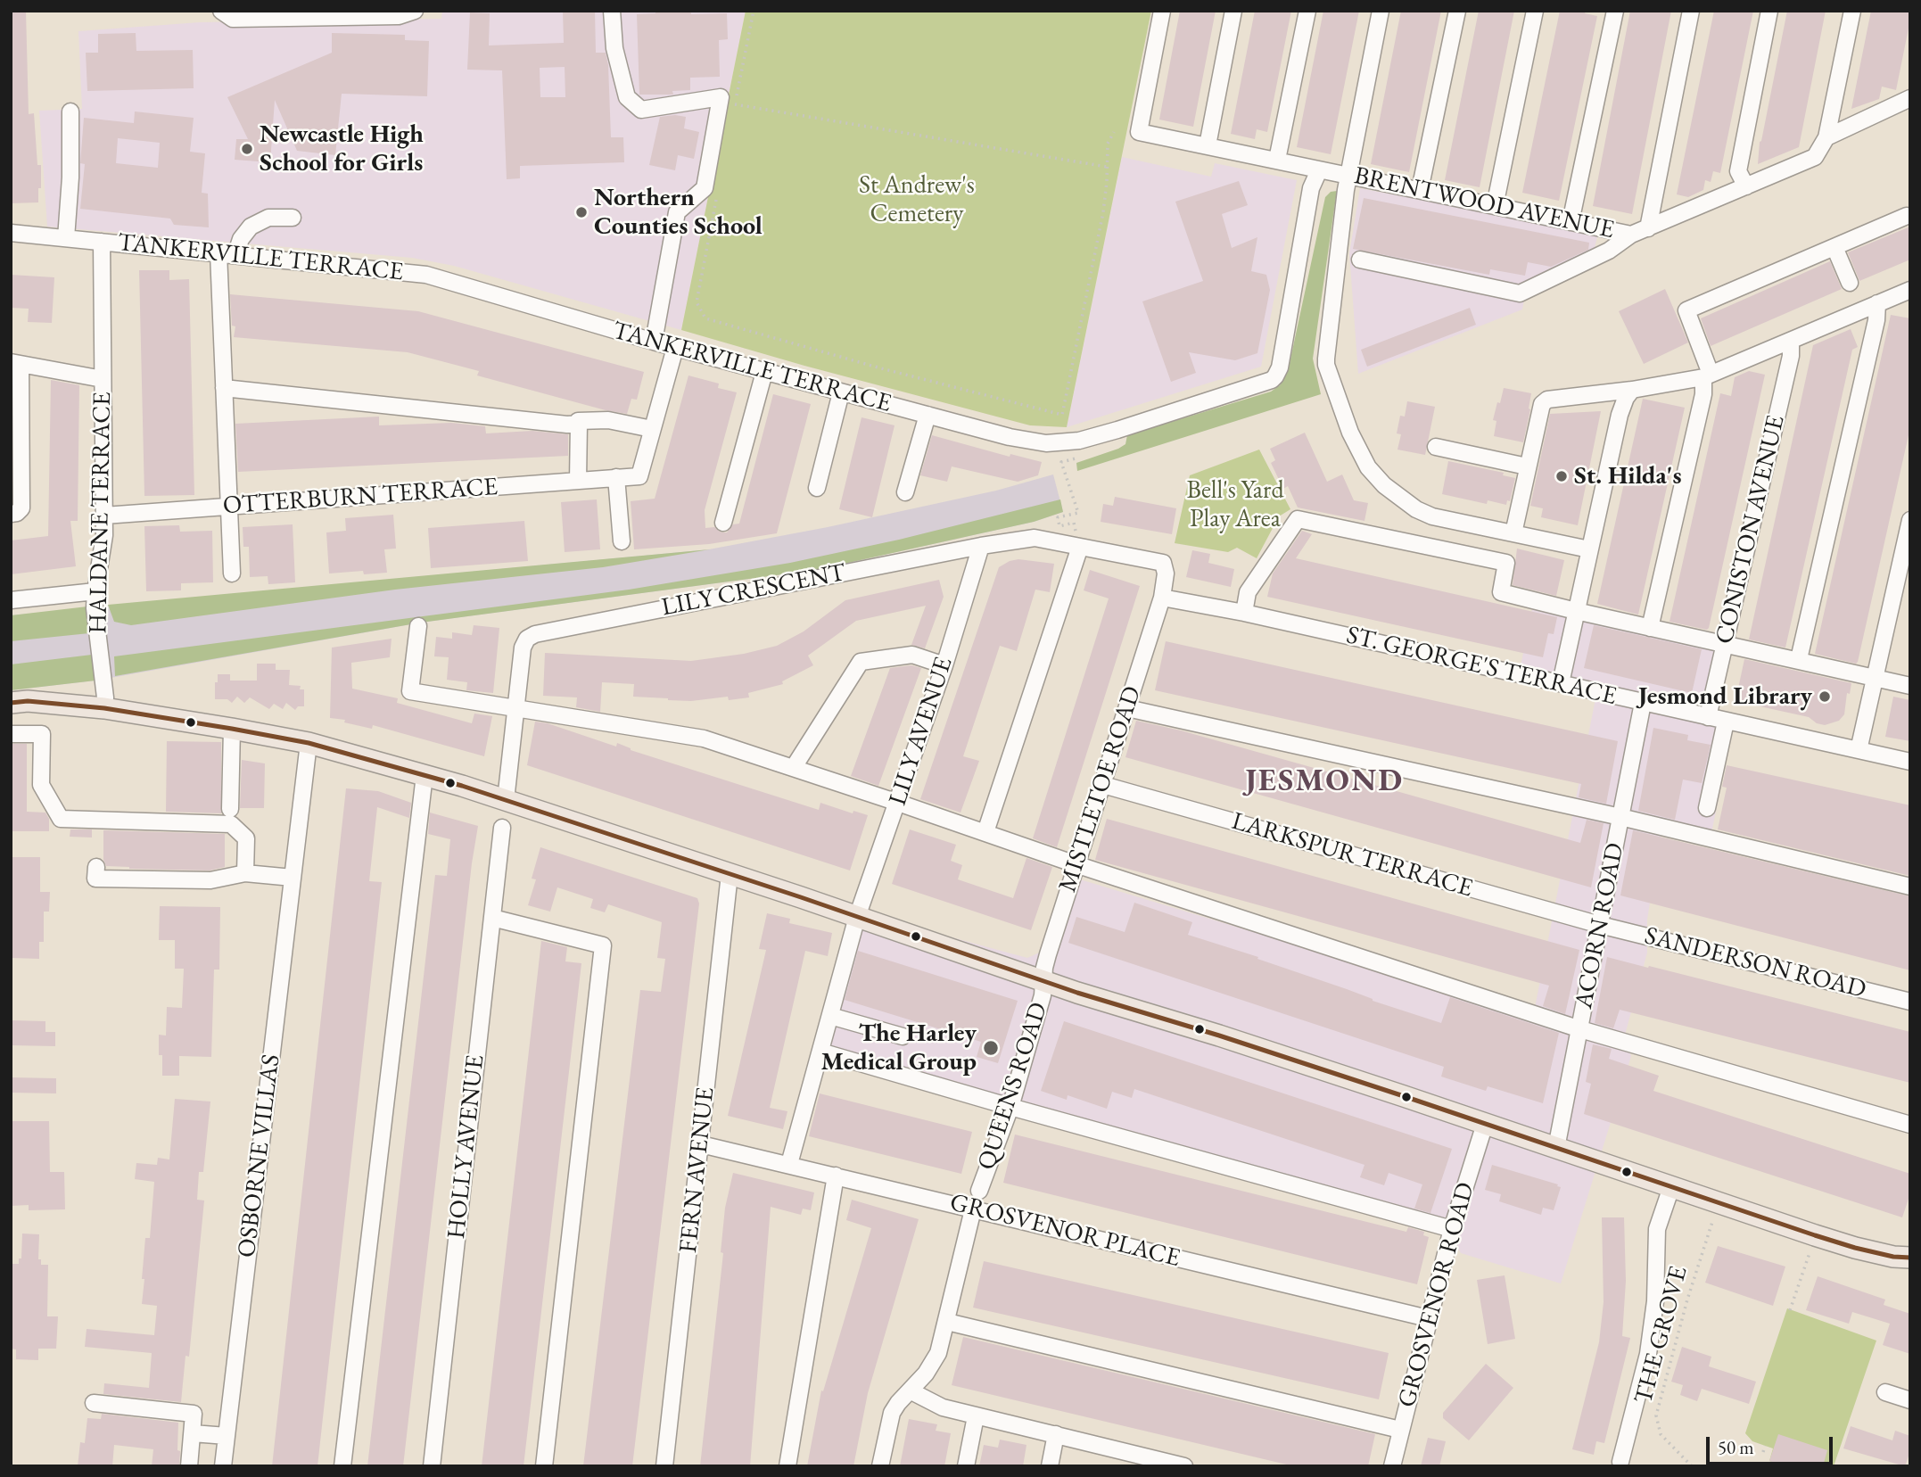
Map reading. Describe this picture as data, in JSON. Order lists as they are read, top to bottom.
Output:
{
  "streets": {
    "street": [
      "BRENTWOOD AVENUE",
      "TANKERVILLE TERRACE",
      "OTTERBURN TERRACE",
      "HALDANE TERRACE",
      "CONISTON AVENUE",
      "LILY CRESCENT",
      "ST. GEORGE'S TERRACE",
      "LILY AVENUE",
      "MISTLETOE ROAD",
      "LARKSPUR TERRACE",
      "ACORN ROAD",
      "SANDERSON ROAD",
      "QUEENS ROAD",
      "HOLLY AVENUE",
      "OSBORNE VILLAS",
      "FERN AVENUE",
      "GROSVENOR PLACE",
      "GROSVENOR ROAD"
    ],
    "path": ["THE GROVE"]
  },
  "crossings": [
    ["BRENTWOOD AVENUE", "TANKERVILLE TERRACE"],
    ["TANKERVILLE TERRACE", "HALDANE TERRACE"],
    ["OTTERBURN TERRACE", "HALDANE TERRACE"],
    ["CONISTON AVENUE", "ST. GEORGE'S TERRACE"],
    ["LILY CRESCENT", "LILY AVENUE"],
    ["LILY CRESCENT", "MISTLETOE ROAD"],
    ["ST. GEORGE'S TERRACE", "MISTLETOE ROAD"],
    ["ST. GEORGE'S TERRACE", "ACORN ROAD"],
    ["LILY AVENUE", "GROSVENOR PLACE"],
    ["MISTLETOE ROAD", "LARKSPUR TERRACE"],
    ["MISTLETOE ROAD", "QUEENS ROAD"],
    ["LARKSPUR TERRACE", "ACORN ROAD"],
    ["LARKSPUR TERRACE", "SANDERSON ROAD"],
    ["ACORN ROAD", "SANDERSON ROAD"],
    ["FERN AVENUE", "GROSVENOR PLACE"],
    ["GROSVENOR PLACE", "GROSVENOR ROAD"]
  ],
  "districts": ["JESMOND"],
  "parks": ["St Andrew's Cemetery", "Bell's Yard Play Area"],
  "places": [
    "Newcastle High School for Girls",
    "Northern Counties School",
    "St. Hilda's",
    "Jesmond Library",
    "The Harley Medical Group"
  ],
  "scale_bar": "50 m"
}
